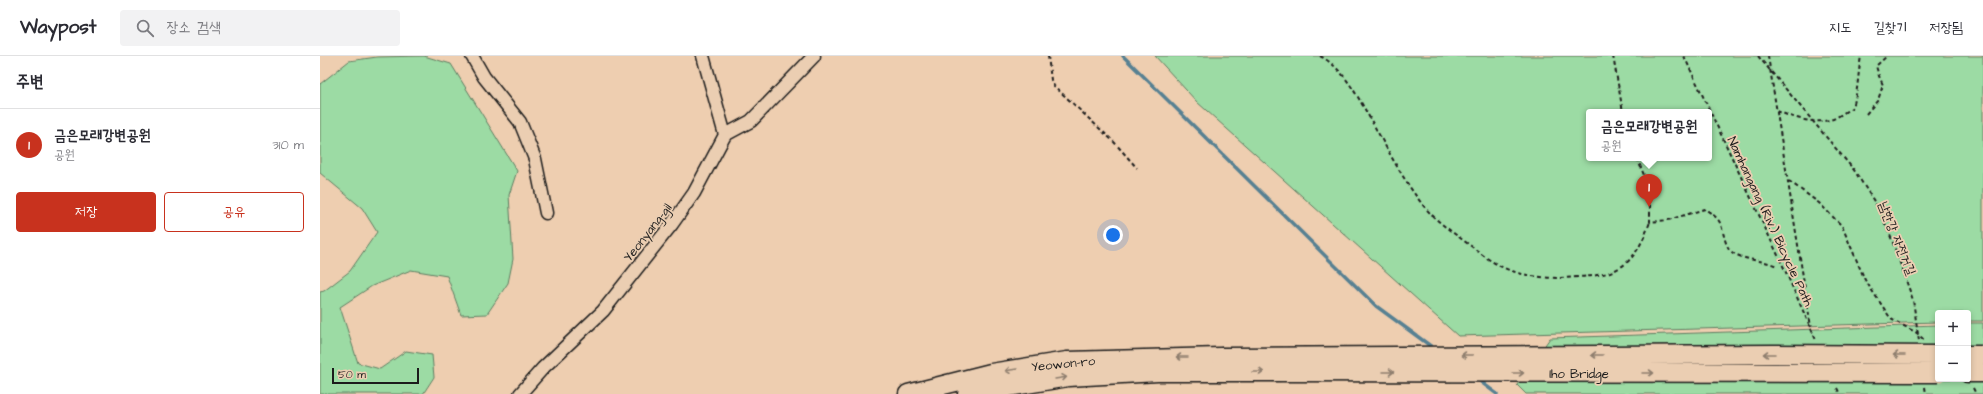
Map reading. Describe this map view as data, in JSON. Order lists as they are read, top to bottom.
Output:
{
  "streets": {
    "highway": ["Yeowon-ro", "Iho Bridge"],
    "street": ["Yeonyang-gil"],
    "path": ["Namhangang (Riv.) Bicycle Path", "남한강 자전거길"]
  },
  "crossings": [
    ["Yeowon-ro", "Iho Bridge"]
  ],
  "scale_bar": "50 m",
  "page": {
    "header": "Waypost",
    "search": "장소 검색",
    "nav": ["지도", "길찾기", "저장됨"],
    "heading": "주변",
    "list": [
      {
        "mark": "1",
        "name": "금은모래강변공원",
        "note": "공원",
        "value": "310 m"
      }
    ],
    "popup": ["금은모래강변공원", "공원"],
    "pins": "1",
    "buttons": ["저장", "공유"],
    "map_buttons": ["+", "−"],
    "scale": "50 m"
  }
}
